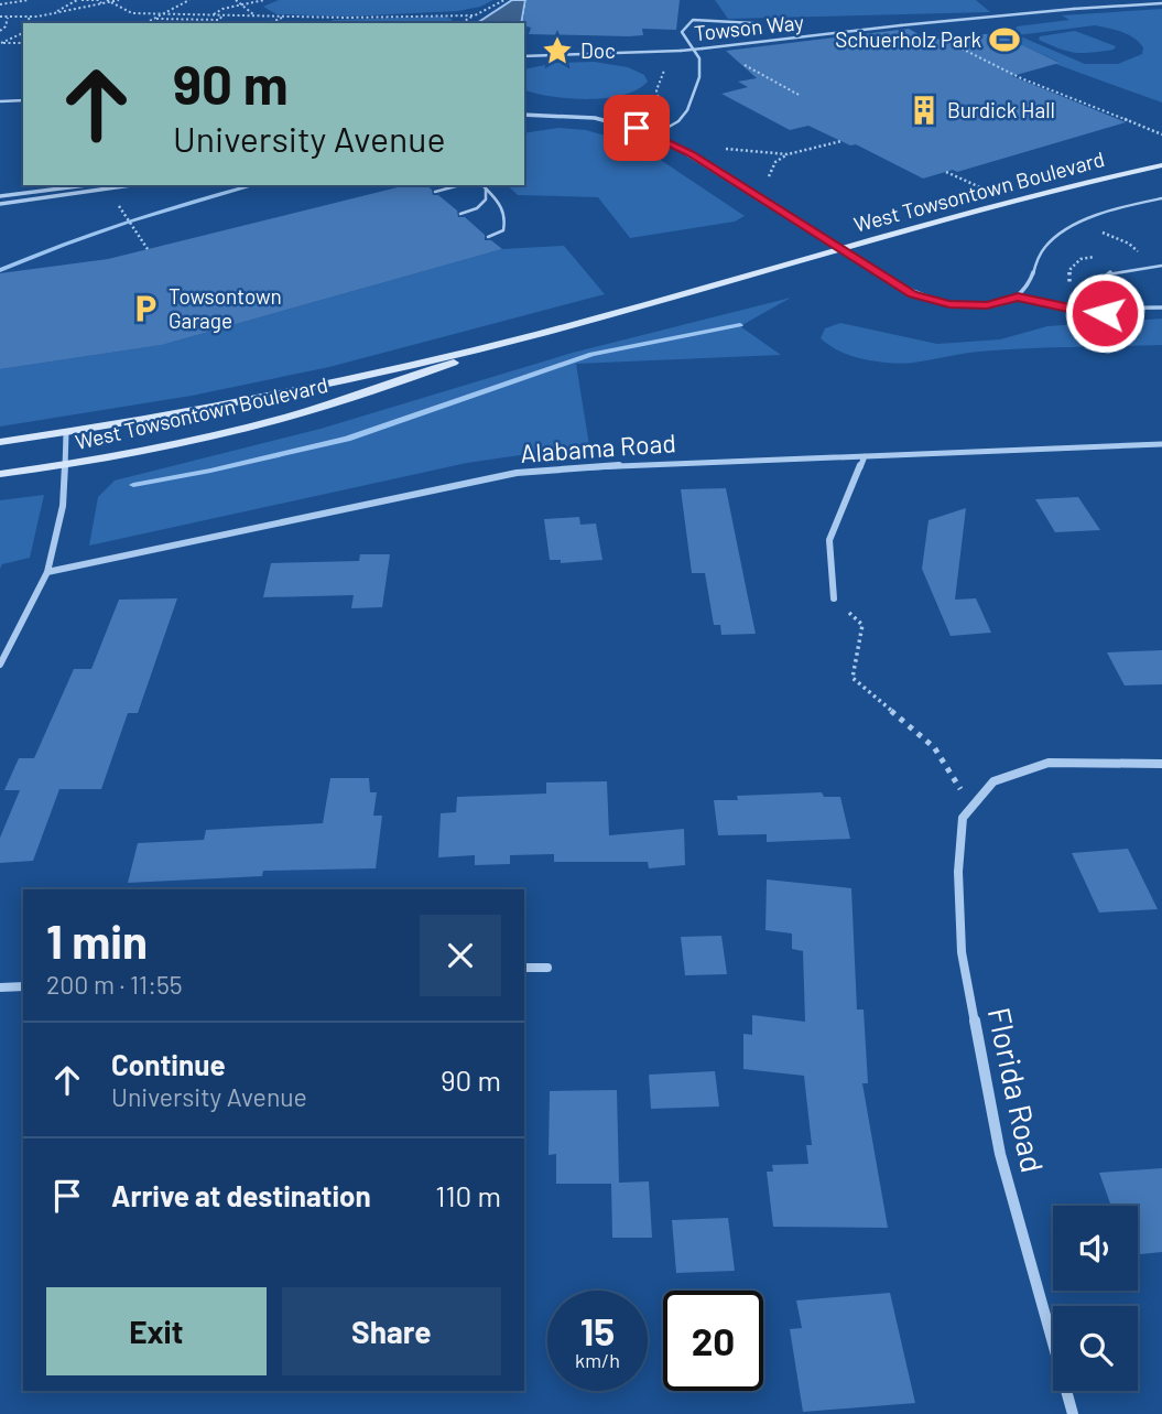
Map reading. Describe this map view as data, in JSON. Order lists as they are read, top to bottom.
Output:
{
  "streets": {
    "main road": ["West Towsontown Boulevard"],
    "street": ["Towson Way", "Alabama Road", "Florida Road"]
  },
  "places": {
    "sports": ["Schuerholz Park"],
    "place": ["Doc"],
    "building": ["Burdick Hall"],
    "parking": ["Towsontown Garage"]
  },
  "page": {
    "turn": ["90 m", "University Avenue"],
    "heading": ["1 min", "200 m · 11:55"],
    "list": [
      {
        "name": "Continue",
        "note": "University Avenue",
        "value": "90 m"
      },
      {
        "name": "Arrive at destination",
        "value": "110 m"
      }
    ],
    "buttons": ["Exit", "Share"],
    "speed": "15 km/h",
    "limit": "20"
  }
}
